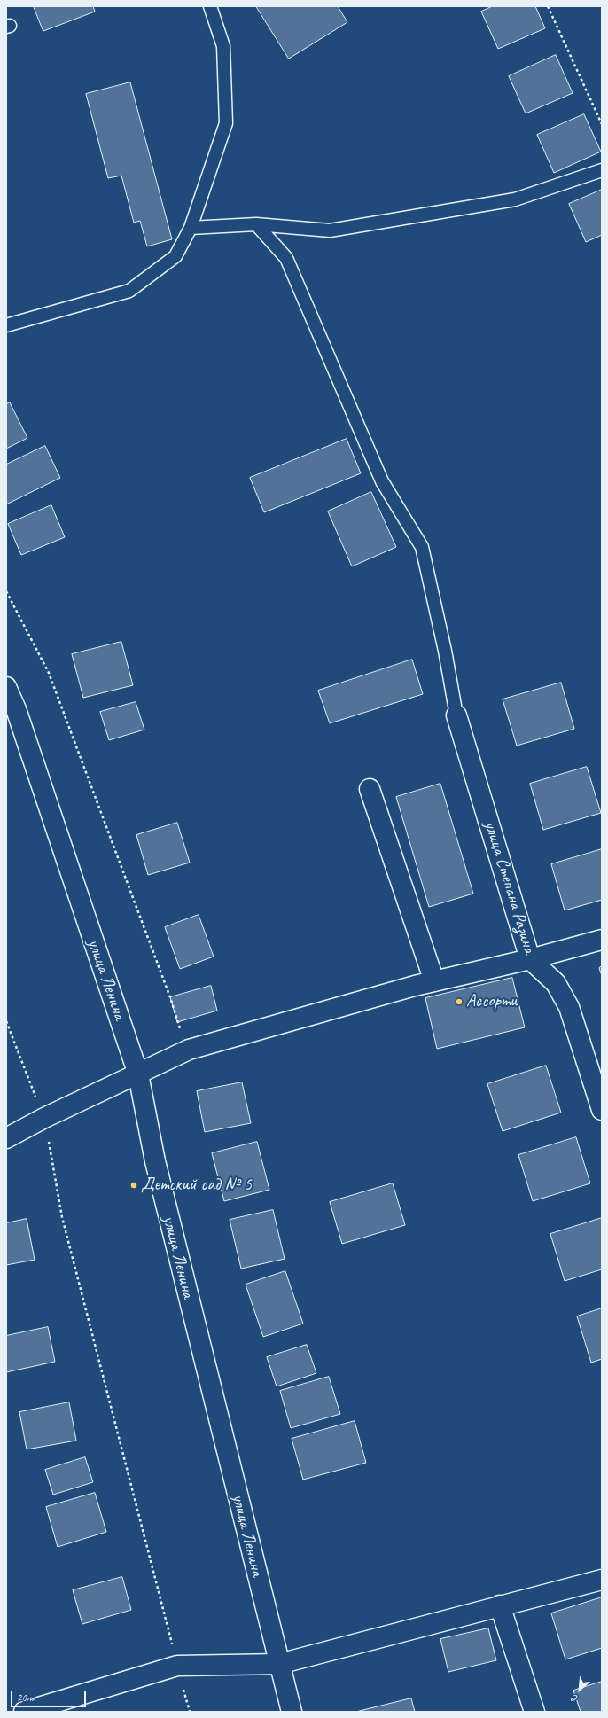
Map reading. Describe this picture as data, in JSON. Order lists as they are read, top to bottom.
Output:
{
  "streets": {
    "street": ["улица Степана Разина", "улица Ленина"]
  },
  "places": ["Ассорти", "Детский сад № 5"],
  "scale_bar": "20 m",
  "north": "bottom left"
}
